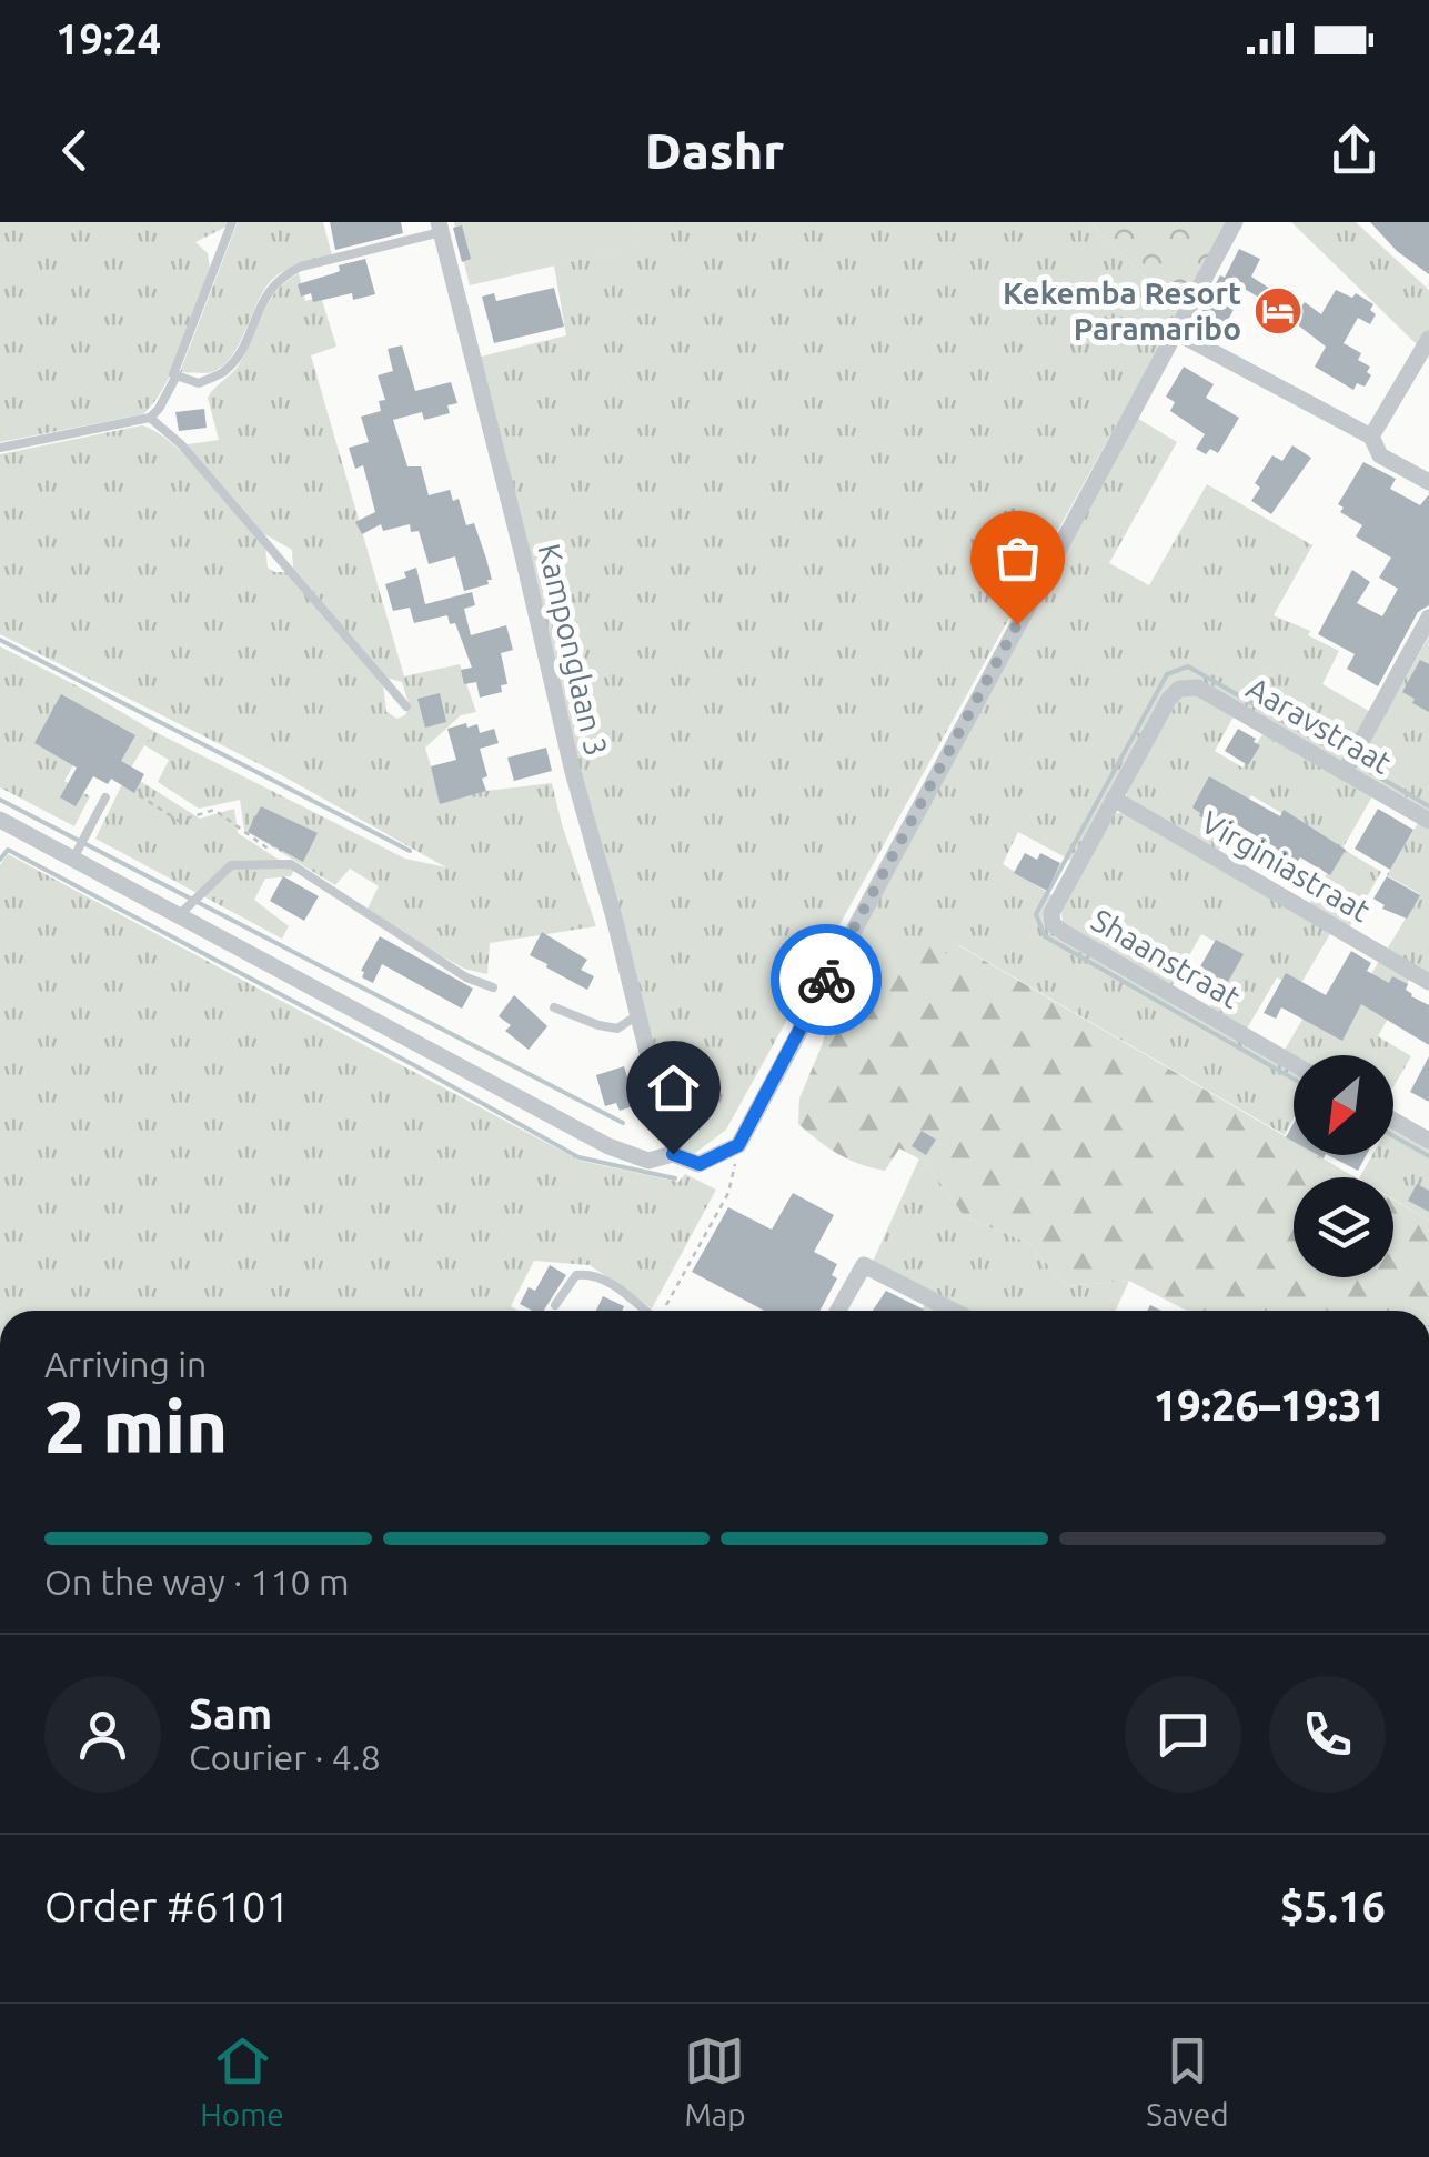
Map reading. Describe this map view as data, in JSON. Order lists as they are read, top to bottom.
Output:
{
  "streets": {
    "street": [
      "Kamponglaan 3",
      "Aaravstraat",
      "Virginiastraat",
      "Shaanstraat"
    ]
  },
  "crossings": [
    ["Aaravstraat", "Shaanstraat"],
    ["Virginiastraat", "Shaanstraat"]
  ],
  "places": {
    "hotel": ["Kekemba Resort Paramaribo"]
  },
  "north": "bottom left",
  "page": {
    "status": "19:24",
    "header": "Dashr",
    "heading": ["2 min", "Arriving in", "19:26–19:31"],
    "panel": [
      "Sam",
      "Courier · 4.8",
      "Order #6101",
      "$5.16"
    ],
    "bar": "On the way · 110 m",
    "tabs": ["Home", "Map", "Saved"]
  }
}
